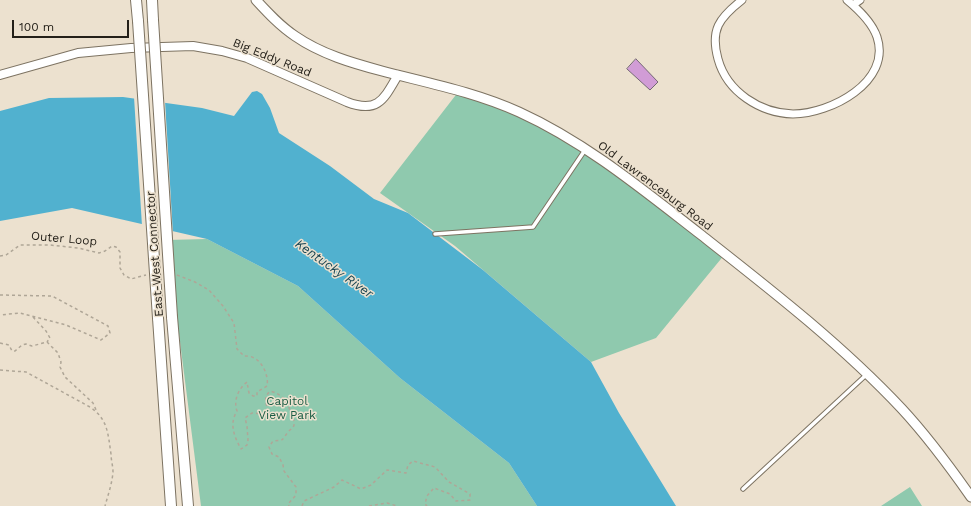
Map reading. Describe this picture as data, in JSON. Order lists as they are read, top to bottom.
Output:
{
  "streets": {
    "main road": ["Old Lawrenceburg Road", "East-West Connector"],
    "street": ["Big Eddy Road"],
    "path": ["Outer Loop"]
  },
  "crossings": [
    ["Big Eddy Road", "Old Lawrenceburg Road"]
  ],
  "water": ["Kentucky River"],
  "parks": ["Capitol View Park"],
  "scale_bar": "100 m"
}
